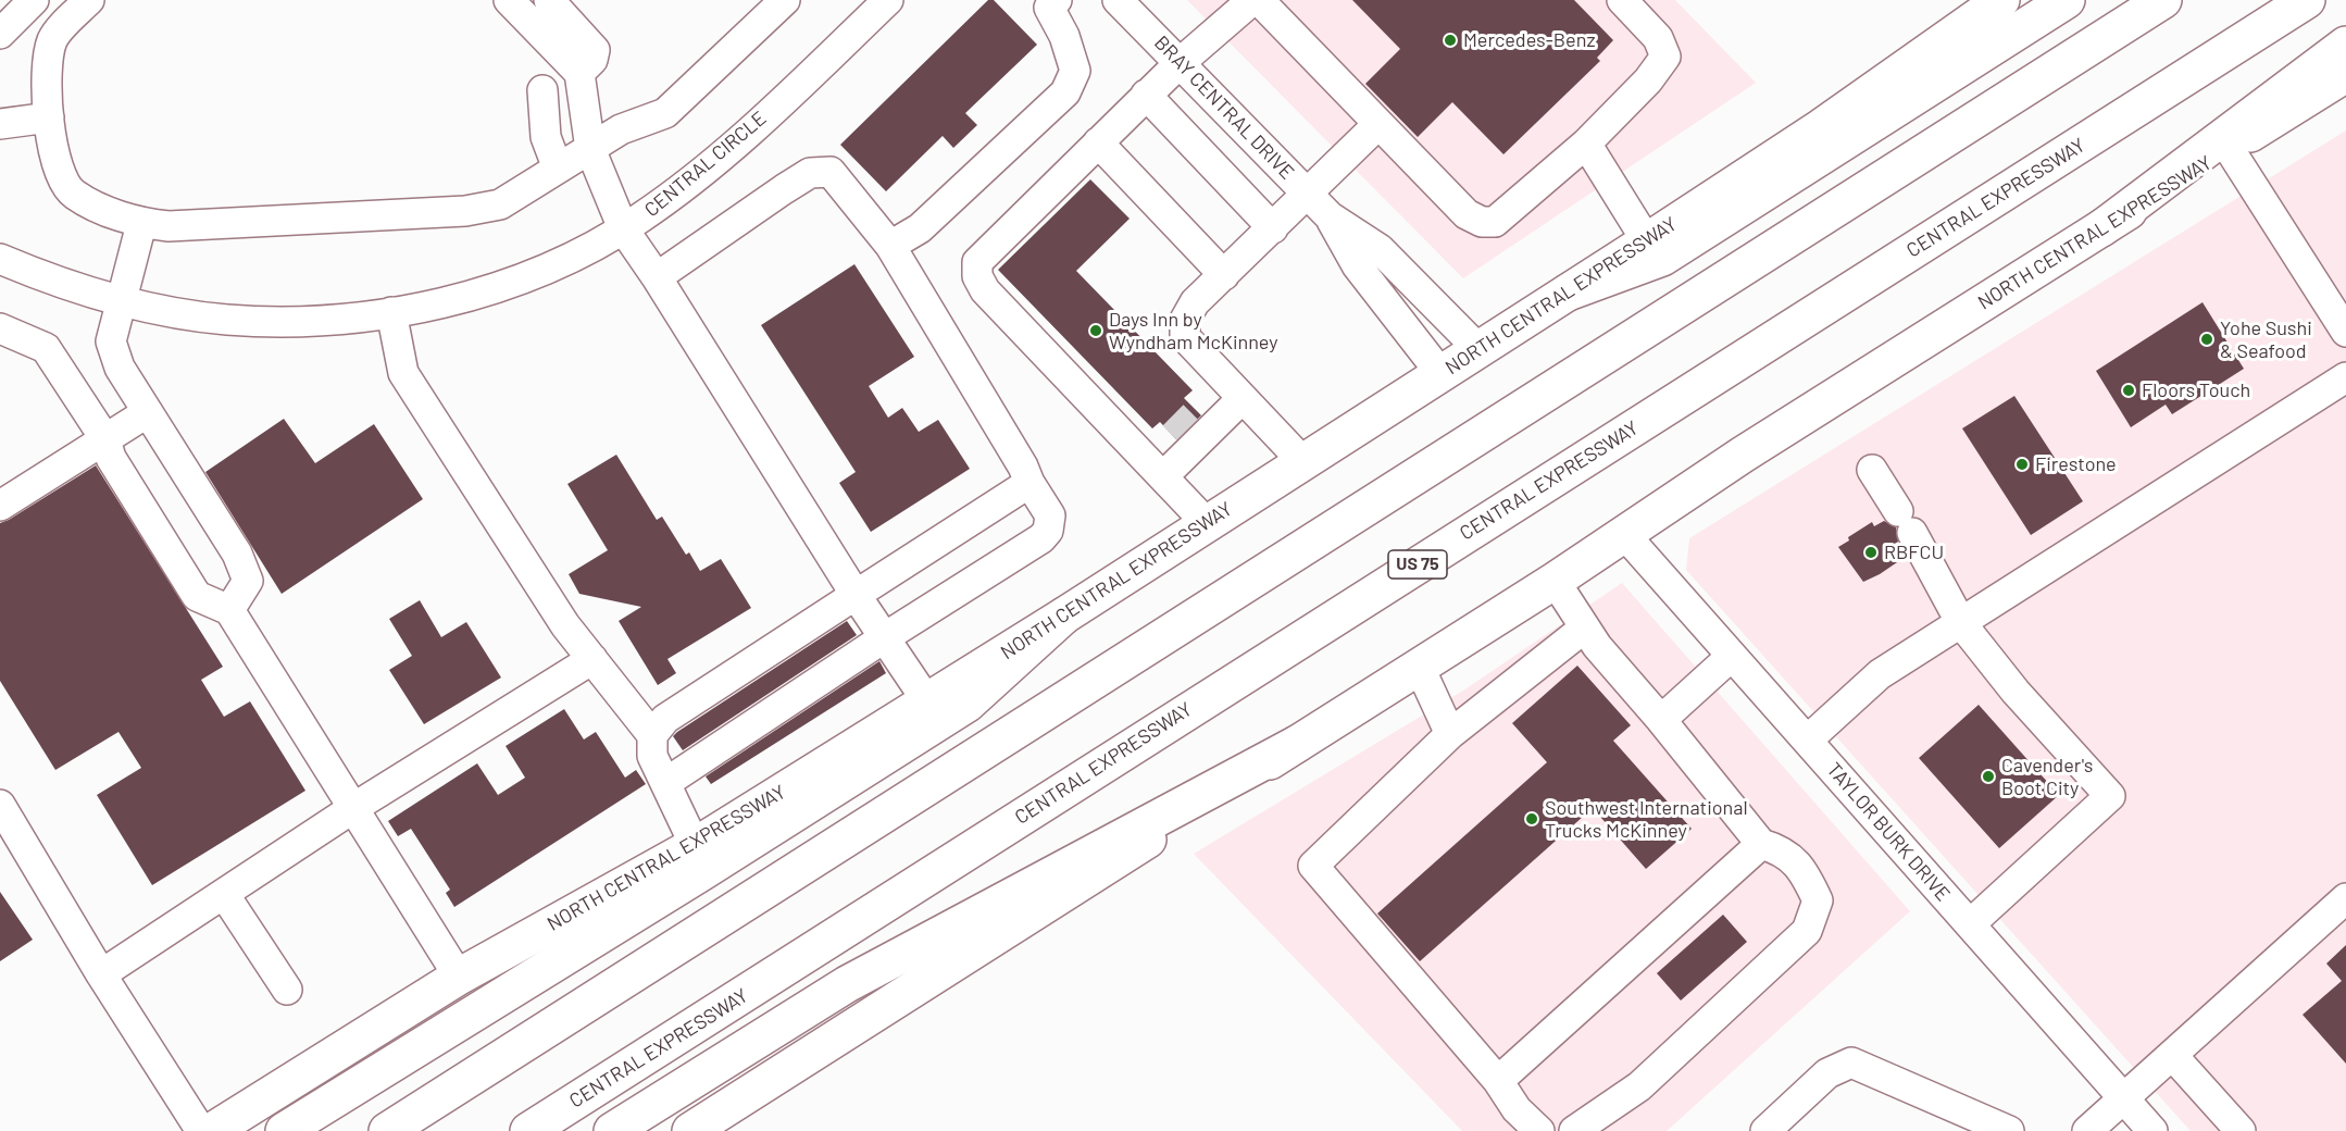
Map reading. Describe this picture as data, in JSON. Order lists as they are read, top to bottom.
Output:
{
  "streets": {
    "main road": ["CENTRAL EXPRESSWAY", "NORTH CENTRAL EXPRESSWAY", "US 75"],
    "street": ["BRAY CENTRAL DRIVE", "CENTRAL CIRCLE", "TAYLOR BURK DRIVE"]
  },
  "crossings": [
    ["BRAY CENTRAL DRIVE", "NORTH CENTRAL EXPRESSWAY"],
    ["NORTH CENTRAL EXPRESSWAY", "TAYLOR BURK DRIVE"]
  ],
  "places": [
    "Mercedes-Benz",
    "Days Inn by Wyndham McKinney",
    "Yohe Sushi & Seafood",
    "Floors Touch",
    "Firestone",
    "RBFCU",
    "Cavender's Boot City",
    "Southwest International Trucks McKinney"
  ]
}
